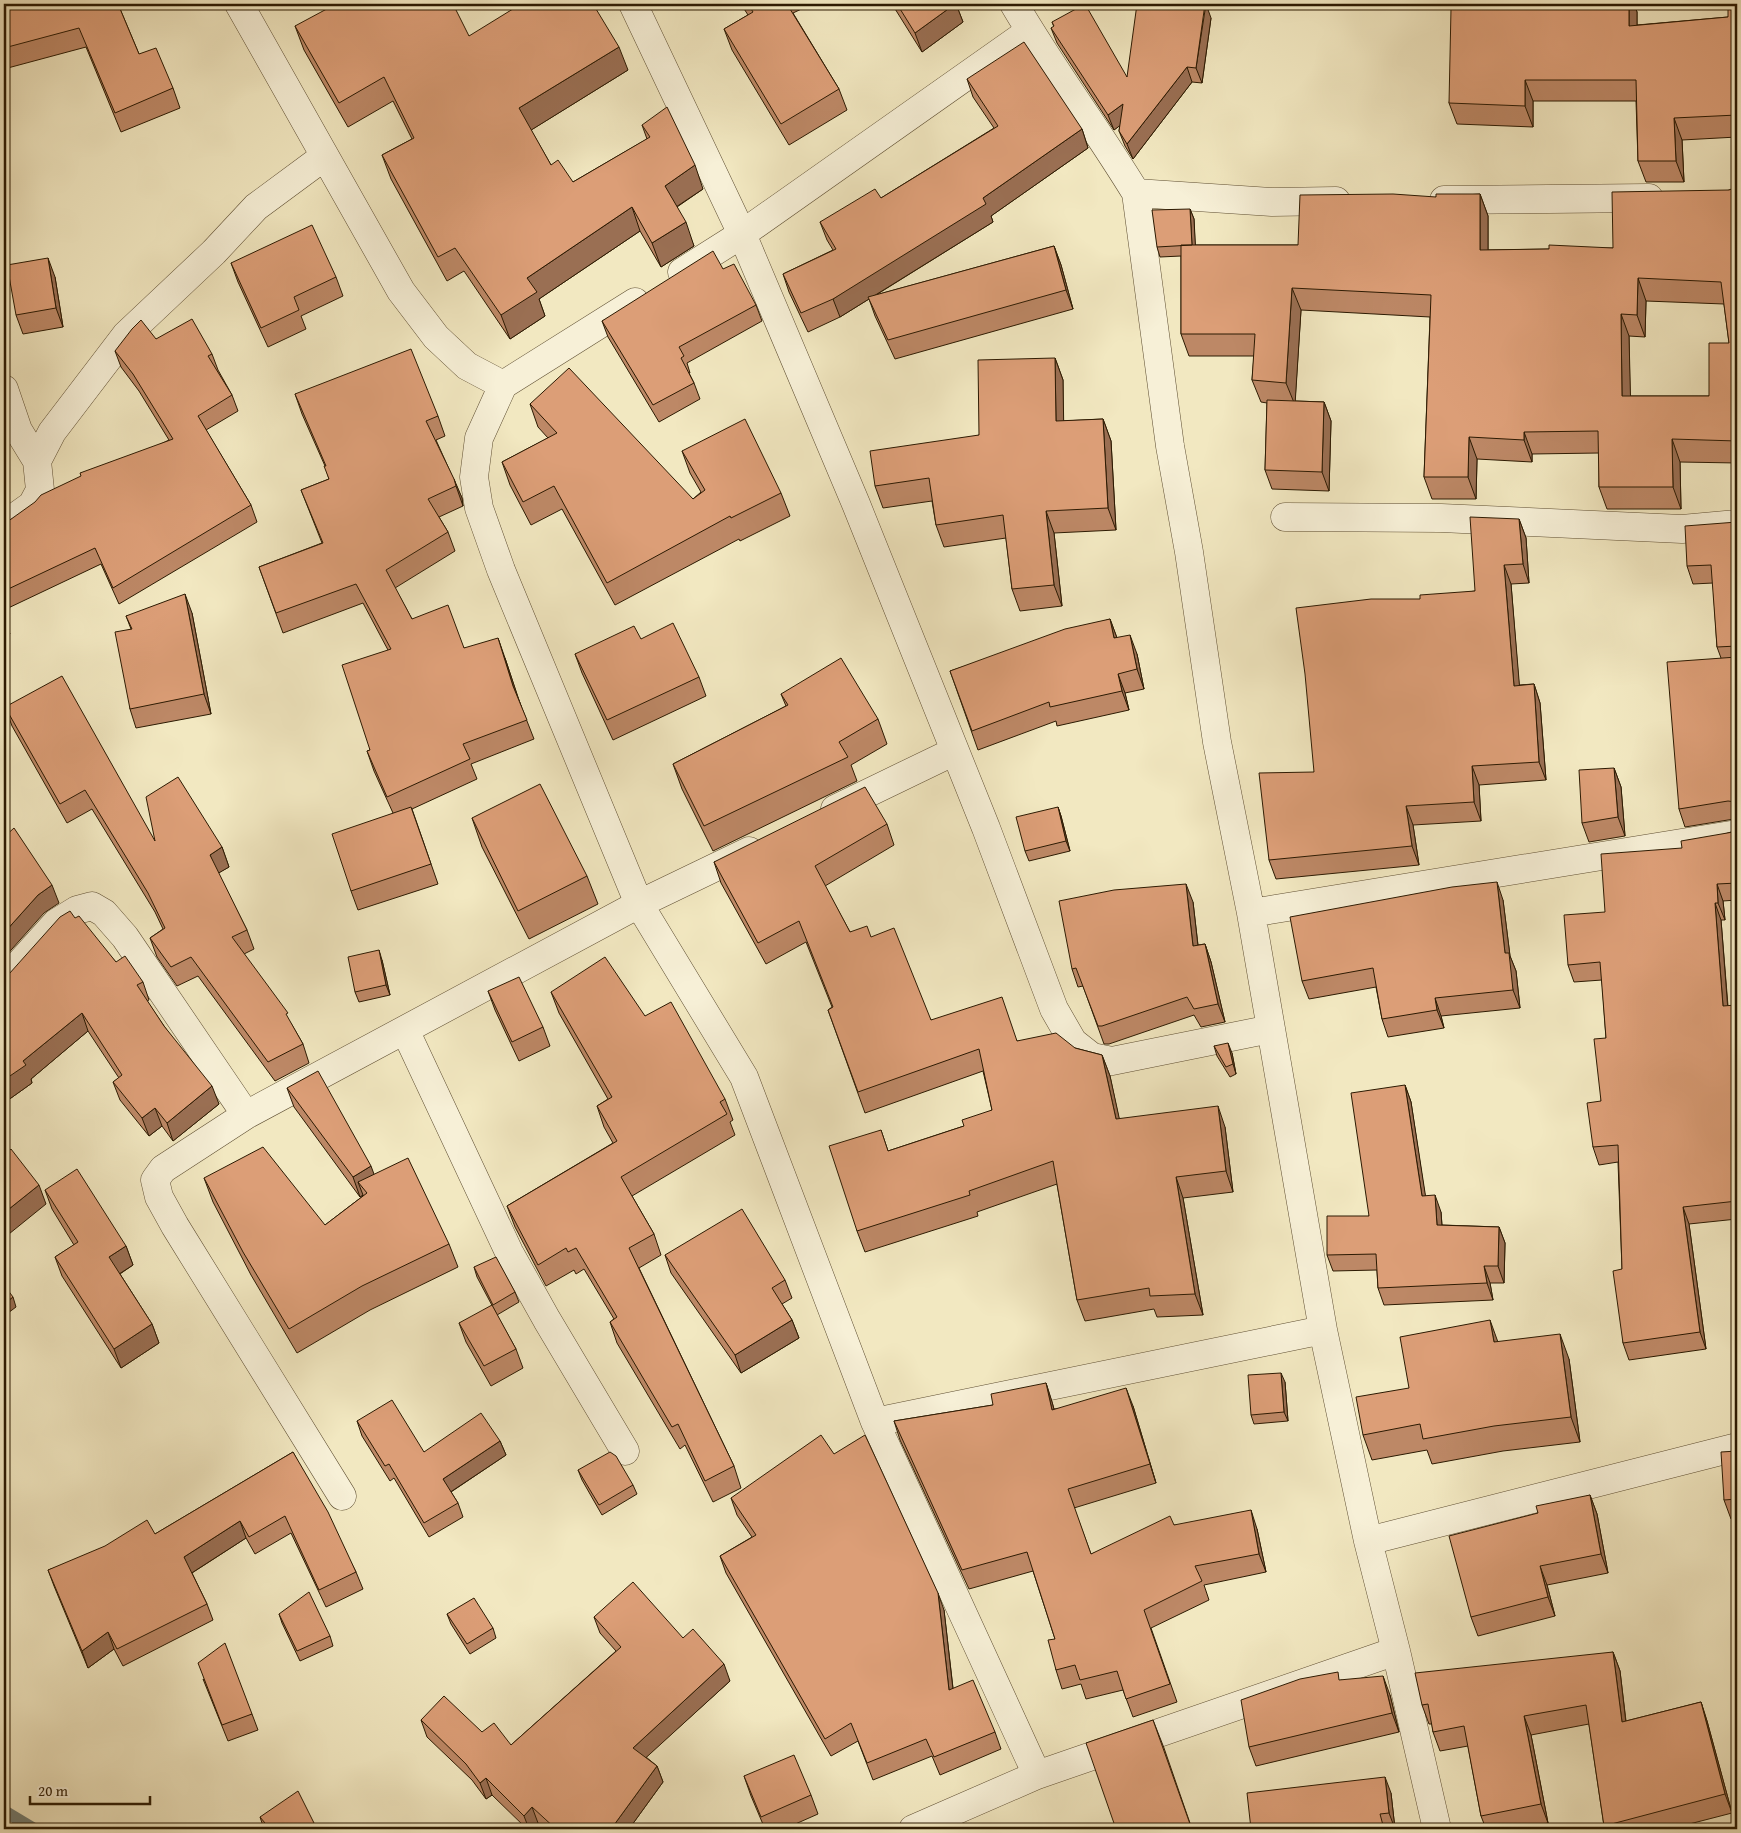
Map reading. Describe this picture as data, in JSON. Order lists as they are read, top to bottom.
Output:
{
  "scale_bar": "20 m"
}
